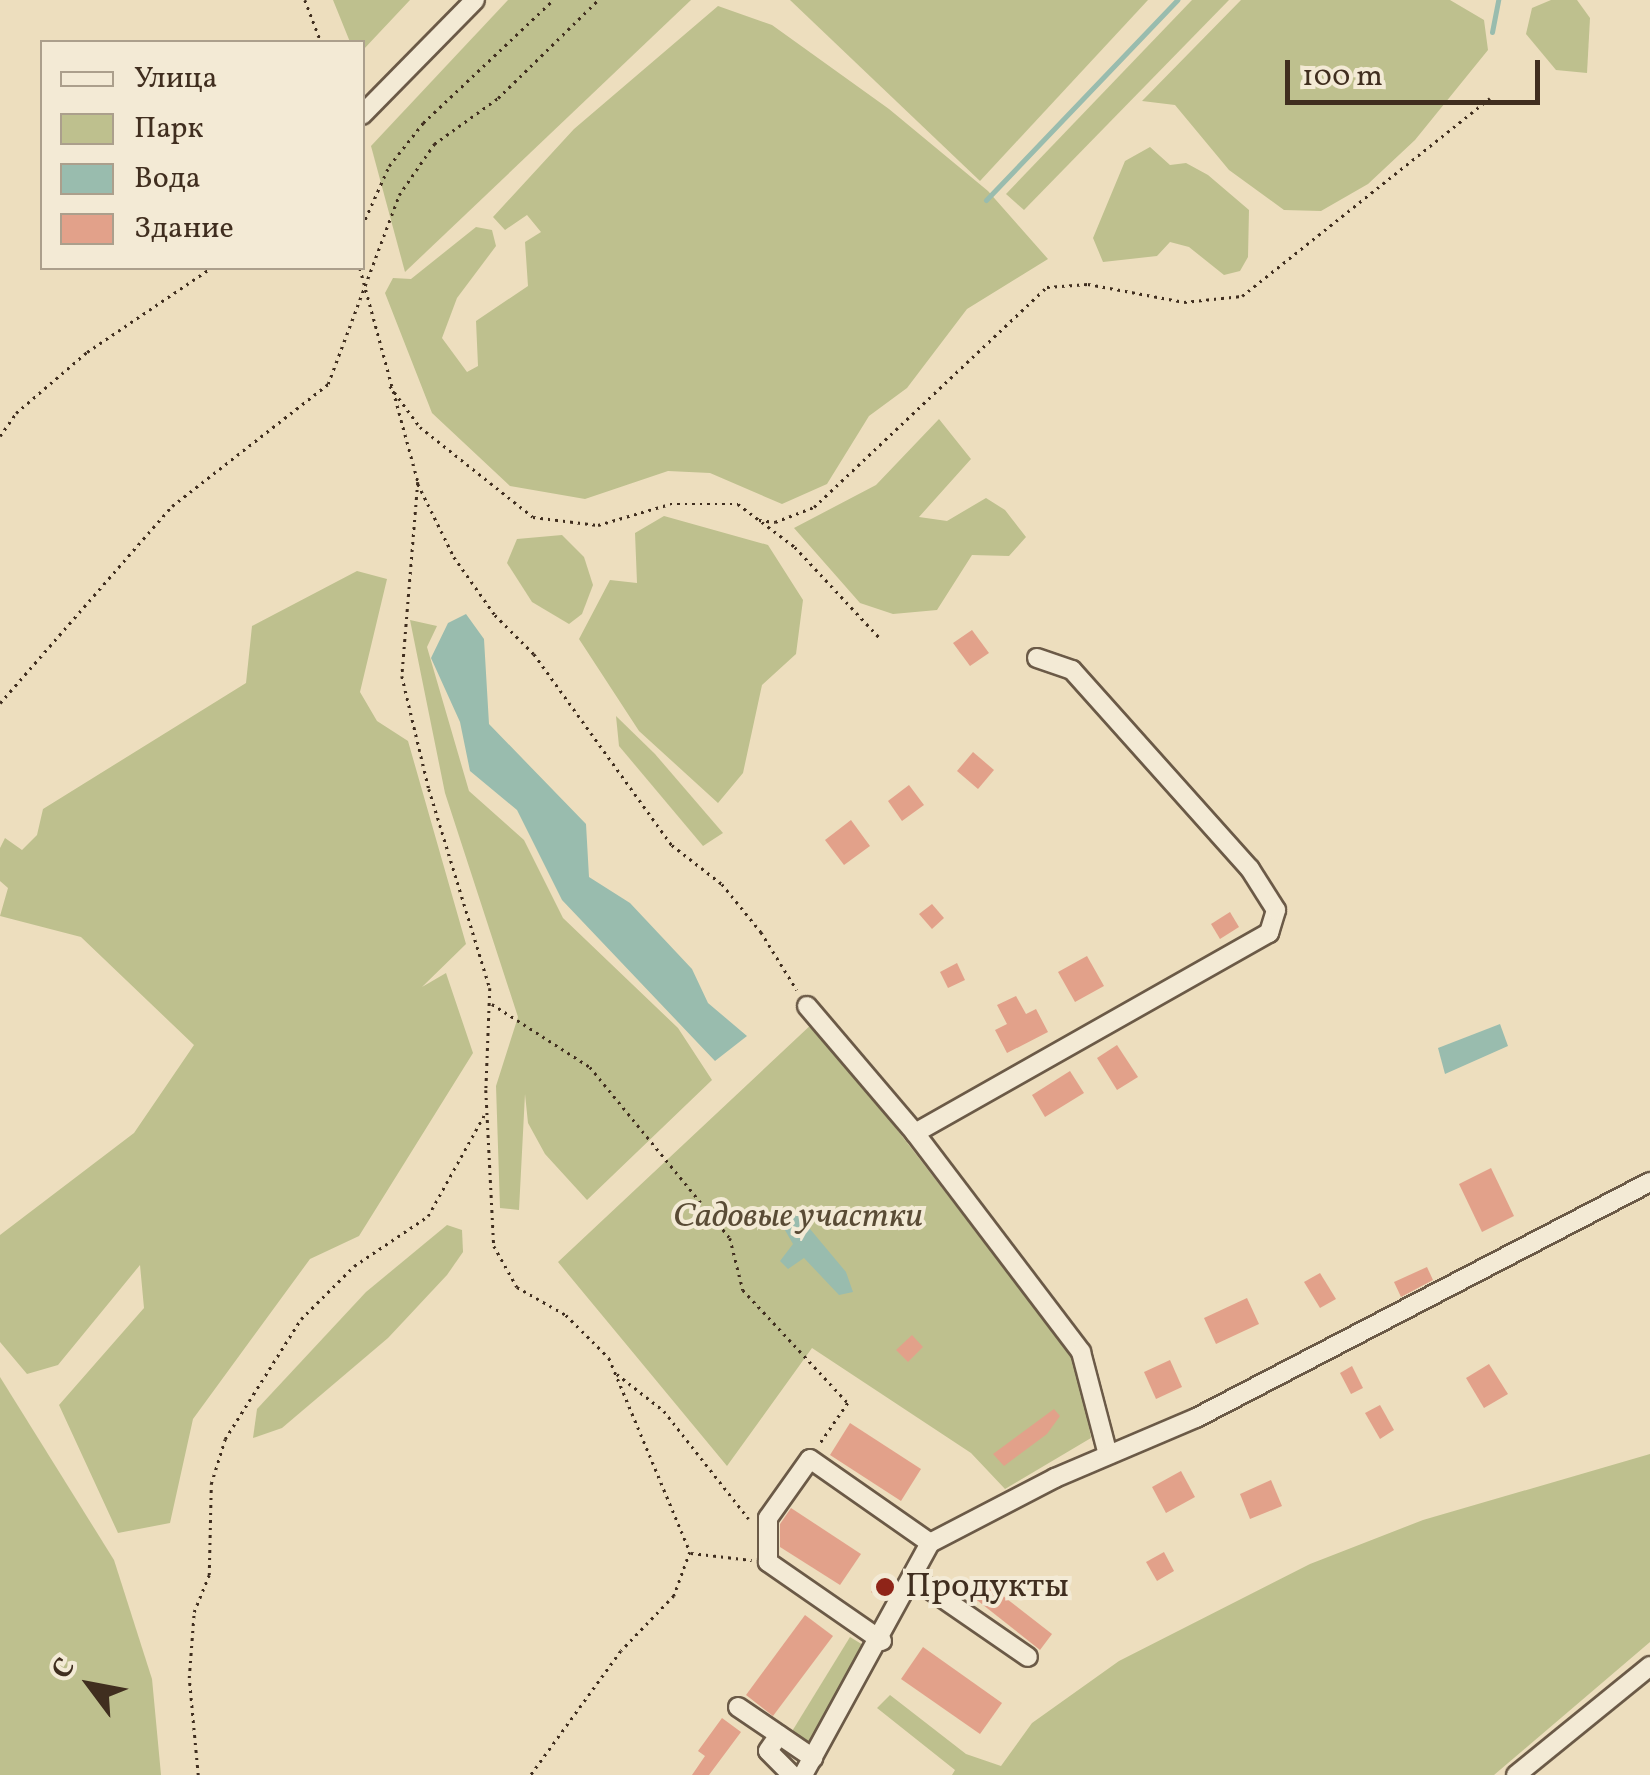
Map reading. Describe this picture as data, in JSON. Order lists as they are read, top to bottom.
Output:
{
  "parks": ["Садовые участки"],
  "places": ["Продукты"],
  "legend": [
    "Улица",
    "Парк",
    "Вода",
    "Здание"
  ],
  "scale_bar": "100 m",
  "north": "top left"
}
